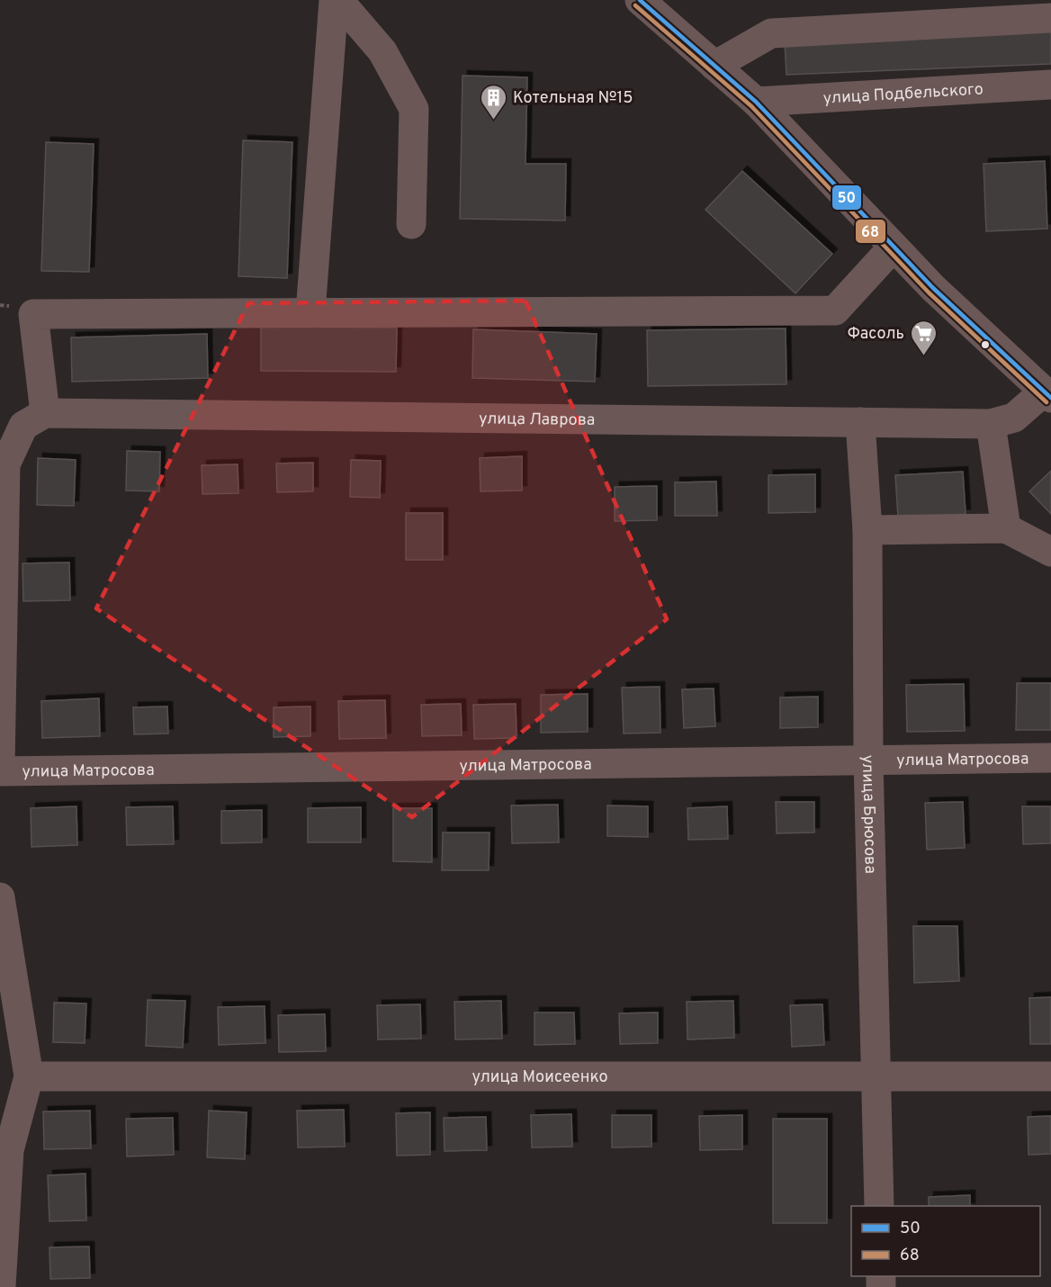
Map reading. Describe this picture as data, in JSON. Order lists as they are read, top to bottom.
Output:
{
  "streets": {
    "street": [
      "улица Подбельского",
      "улица Лаврова",
      "улица Матросова",
      "улица Брюсова",
      "улица Моисеенко"
    ]
  },
  "crossings": [
    ["улица Лаврова", "улица Брюсова"],
    ["улица Матросова", "улица Брюсова"],
    ["улица Брюсова", "улица Моисеенко"]
  ],
  "places": {
    "building": ["Котельная №15"],
    "supermarket": ["Фасоль"]
  },
  "lines": ["transit line 50", "transit line 68"],
  "legend": ["50", "68"]
}
